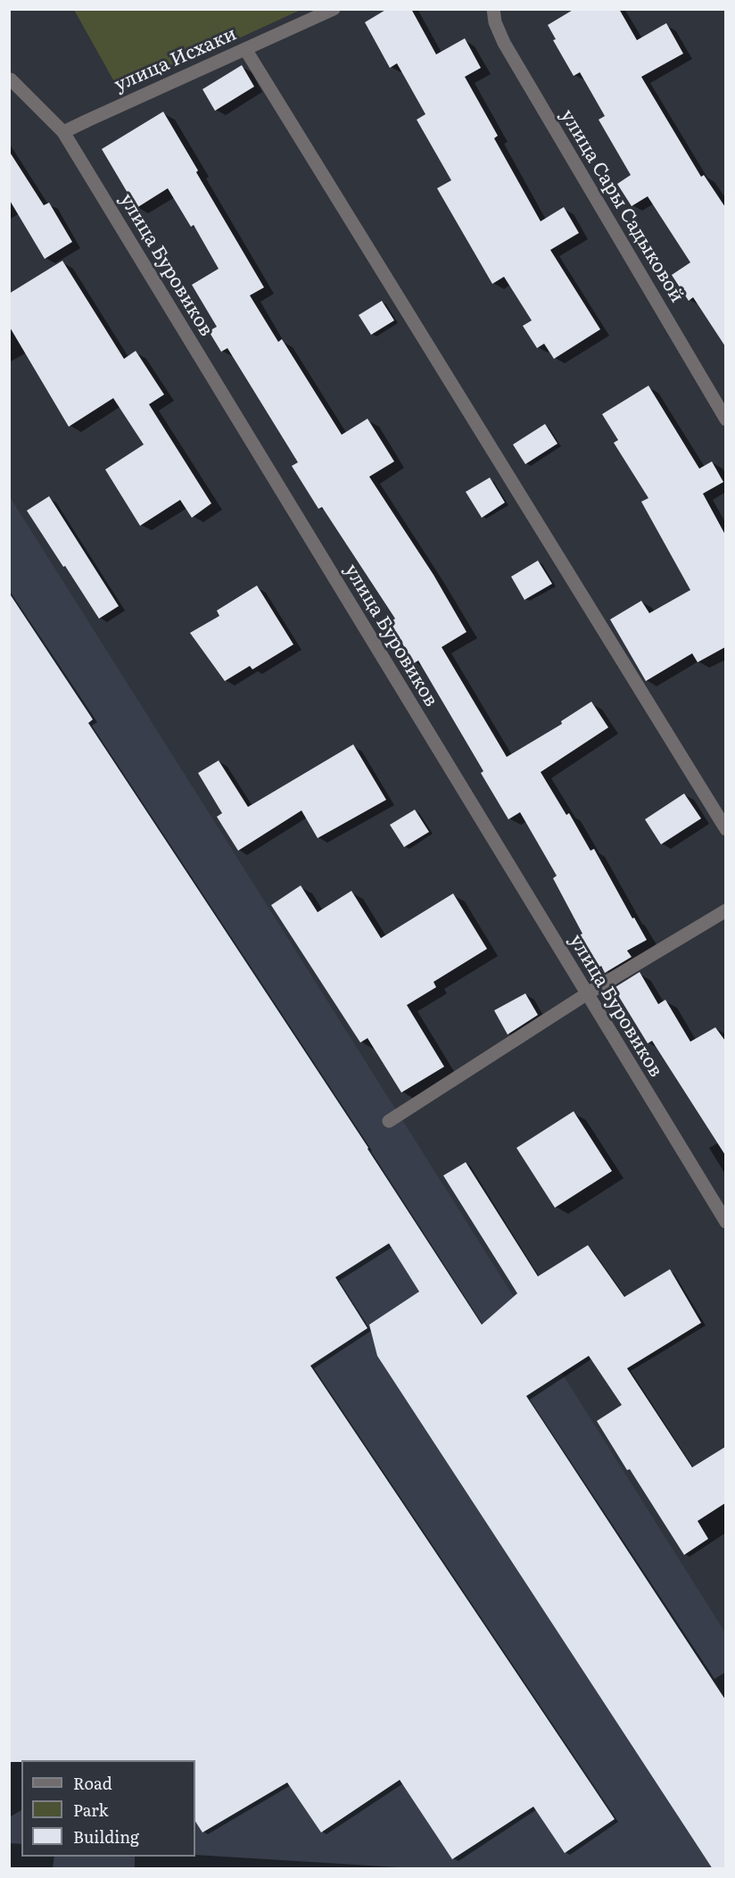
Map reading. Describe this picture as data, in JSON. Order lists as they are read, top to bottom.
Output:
{
  "streets": {
    "street": ["улица Исхаки", "улица Сары Садыковой", "улица Буровиков"]
  },
  "crossings": [
    ["улица Исхаки", "улица Буровиков"]
  ],
  "legend": ["Road", "Park", "Building"]
}
